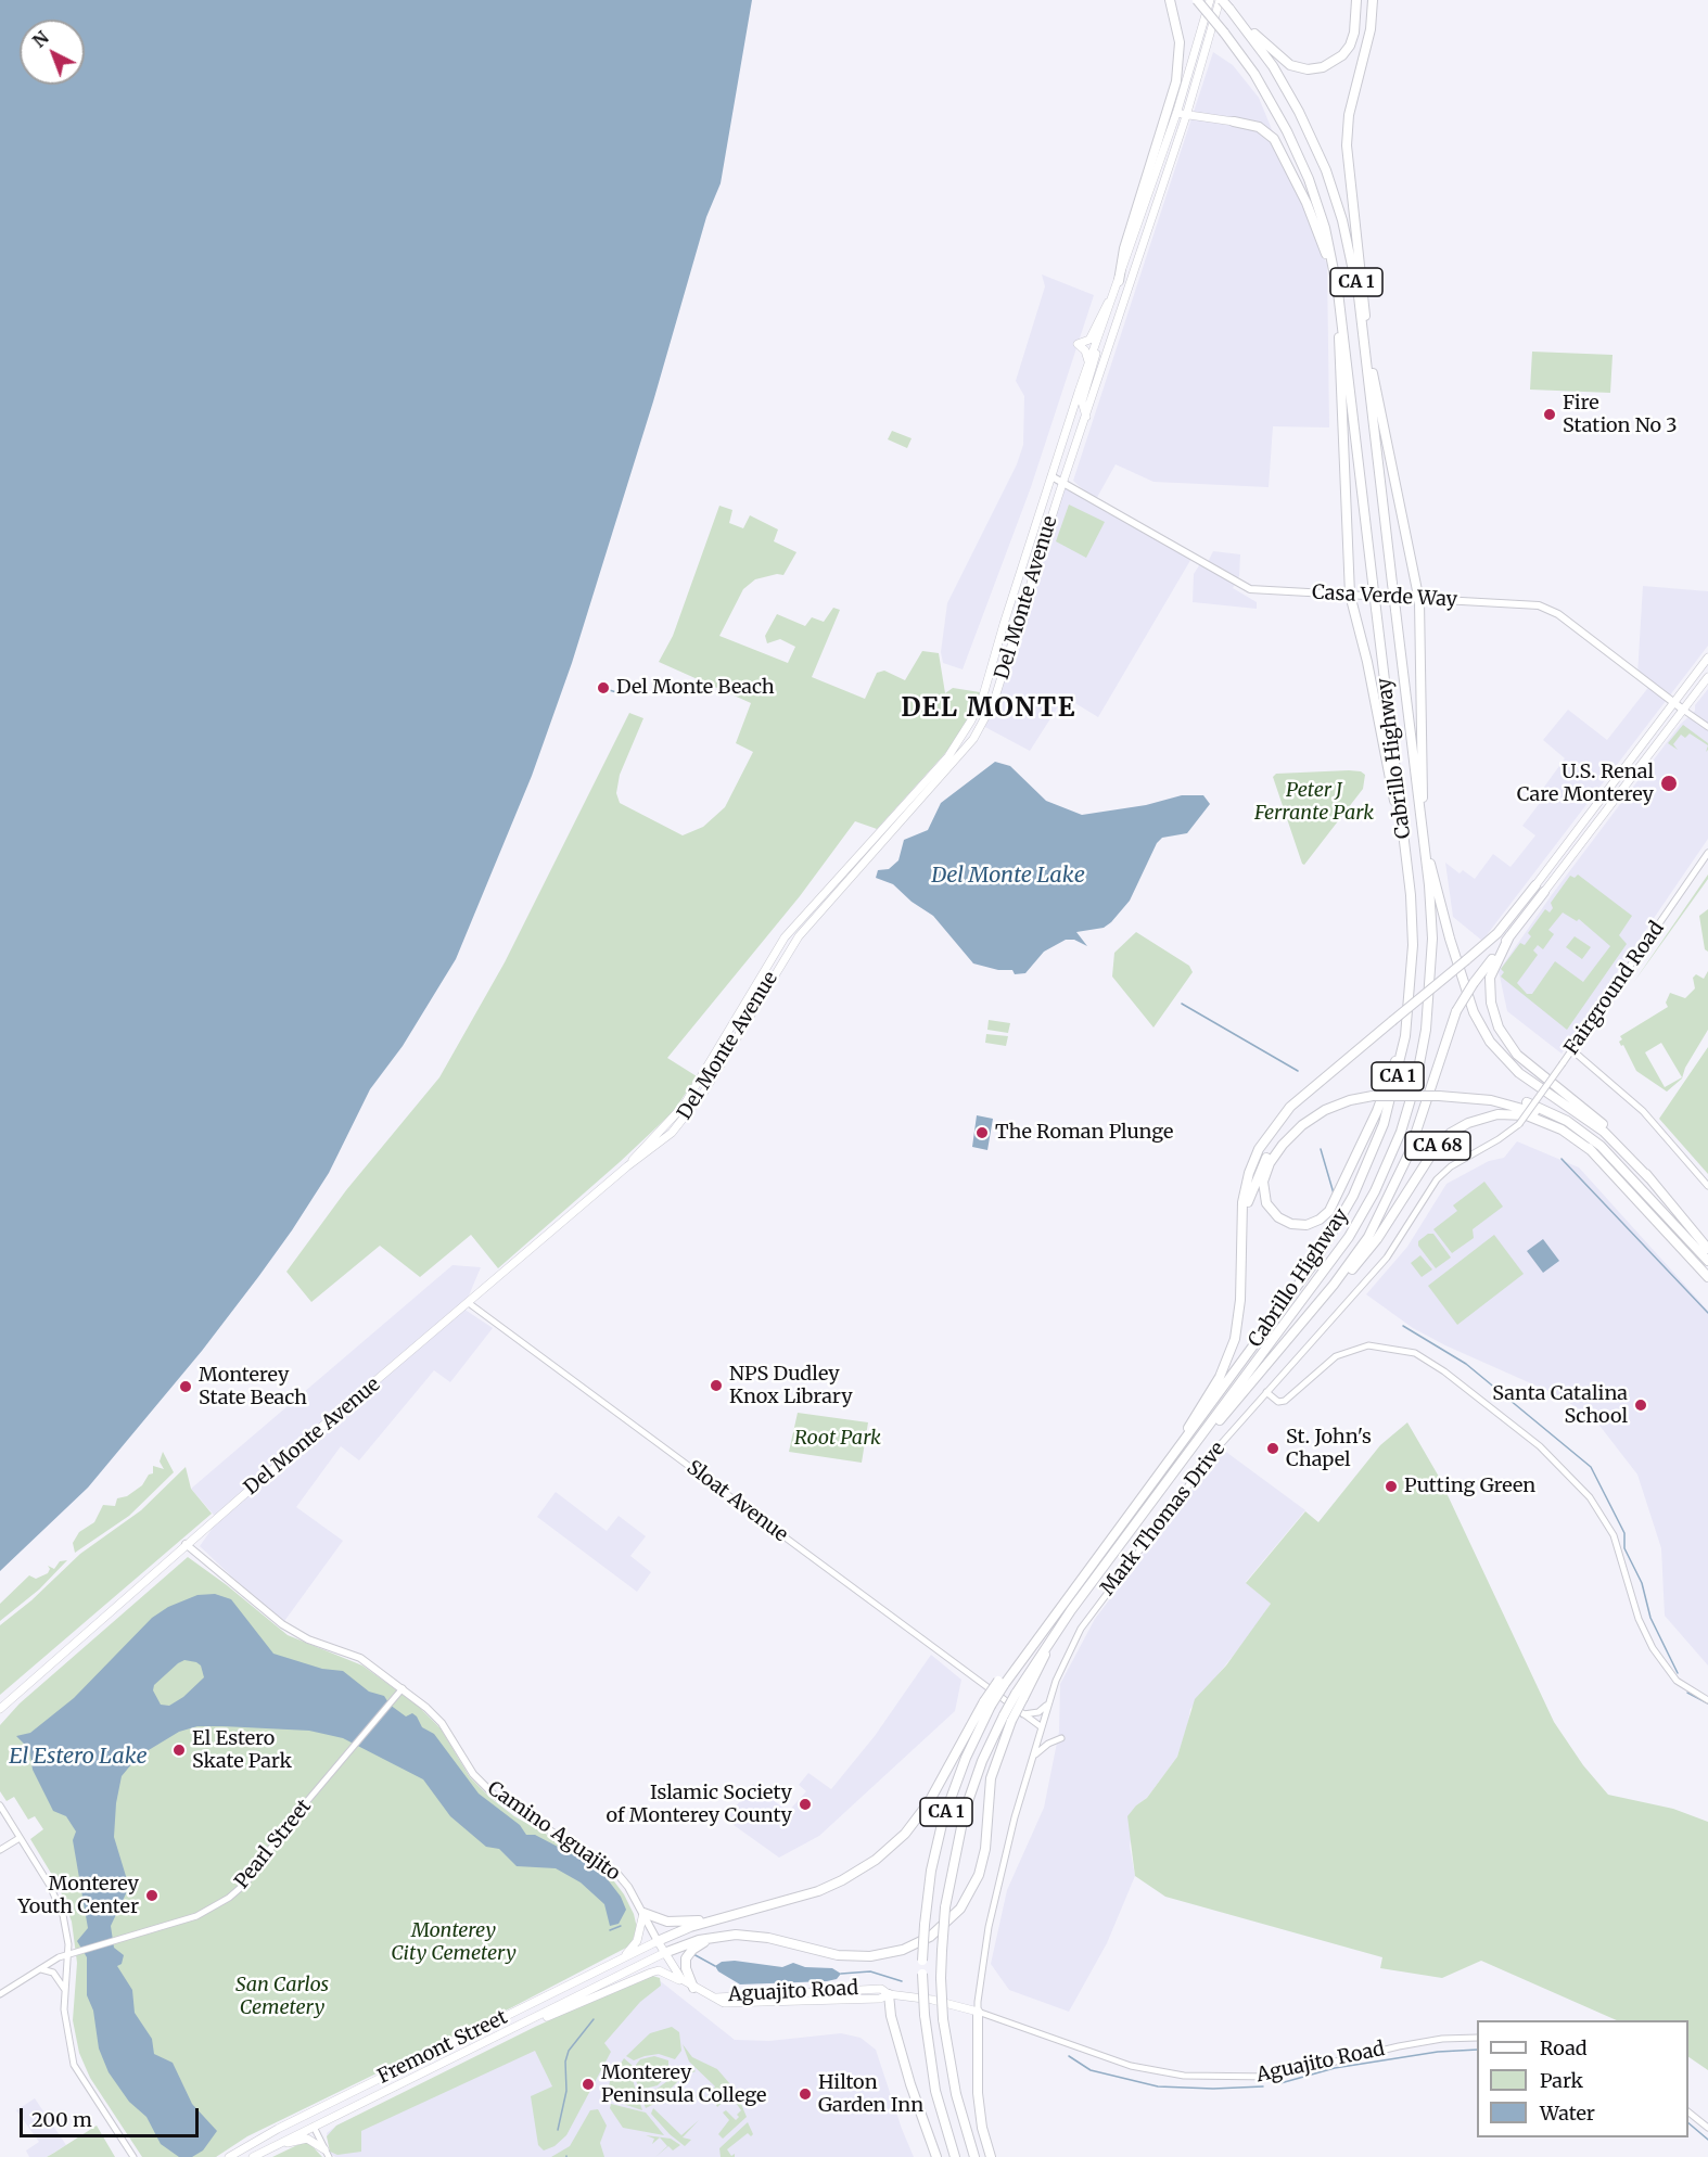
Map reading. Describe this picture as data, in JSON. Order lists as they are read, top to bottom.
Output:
{
  "streets": {
    "highway": ["CA 1", "Cabrillo Highway", "CA 68"],
    "main road": [
      "Casa Verde Way",
      "Del Monte Avenue",
      "Camino Aguajito",
      "Aguajito Road",
      "Fremont Street"
    ],
    "street": [
      "Fairground Road",
      "Sloat Avenue",
      "Mark Thomas Drive",
      "Pearl Street"
    ]
  },
  "crossings": [
    ["CA 1", "Cabrillo Highway"],
    ["Casa Verde Way", "Del Monte Avenue"],
    ["Del Monte Avenue", "Cabrillo Highway"],
    ["Del Monte Avenue", "Sloat Avenue"],
    ["Del Monte Avenue", "Camino Aguajito"],
    ["Cabrillo Highway", "CA 68"],
    ["Fairground Road", "Mark Thomas Drive"],
    ["Sloat Avenue", "Mark Thomas Drive"],
    ["Mark Thomas Drive", "Aguajito Road"],
    ["Camino Aguajito", "Pearl Street"],
    ["Camino Aguajito", "Aguajito Road"],
    ["Camino Aguajito", "Fremont Street"]
  ],
  "districts": ["DEL MONTE"],
  "water": ["Del Monte Lake", "El Estero Lake"],
  "parks": [
    "Peter J Ferrante Park",
    "Root Park",
    "Monterey City Cemetery",
    "San Carlos Cemetery"
  ],
  "places": [
    "Fire Station No 3",
    "Del Monte Beach",
    "U.S. Renal Care Monterey",
    "The Roman Plunge",
    "NPS Dudley Knox Library",
    "Monterey State Beach",
    "Santa Catalina School",
    "St. John's Chapel",
    "Putting Green",
    "El Estero Skate Park",
    "Islamic Society of Monterey County",
    "Monterey Youth Center",
    "Monterey Peninsula College",
    "Hilton Garden Inn"
  ],
  "legend": ["Road", "Park", "Water"],
  "scale_bar": "200 m",
  "north": "top left"
}
